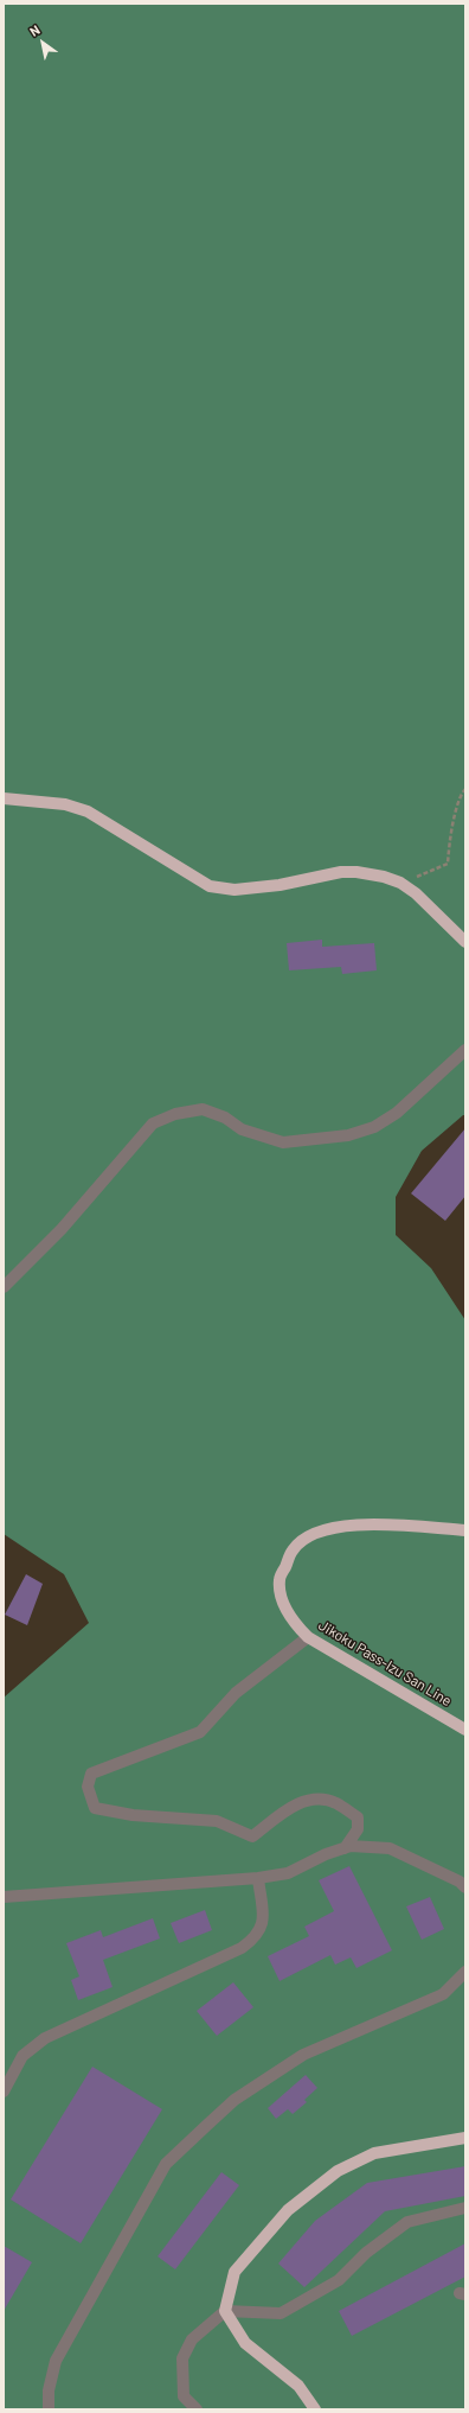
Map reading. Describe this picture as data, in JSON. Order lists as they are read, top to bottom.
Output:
{
  "streets": {
    "main road": ["Jikoku Pass-Izu San Line"]
  },
  "north": "top left"
}
